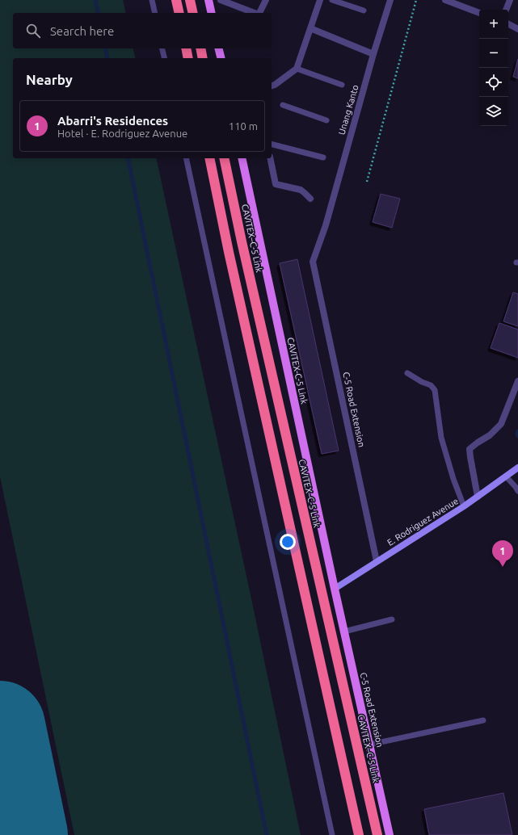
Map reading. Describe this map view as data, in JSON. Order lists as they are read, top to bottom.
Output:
{
  "streets": {
    "highway": ["CAVITEX–C-5 Link"],
    "main road": ["CAVITEX-C-5 Link", "C-5 Road Extension", "E. Rodriguez Avenue"],
    "street": ["Unang Kanto"]
  },
  "crossings": [
    ["Unang Kanto", "C-5 Road Extension"],
    ["CAVITEX-C-5 Link", "C-5 Road Extension"],
    ["CAVITEX-C-5 Link", "E. Rodriguez Avenue"],
    ["C-5 Road Extension", "E. Rodriguez Avenue"]
  ],
  "page": {
    "map_buttons": ["+", "−"],
    "search": "Search here",
    "heading": "Nearby",
    "list": [
      {
        "mark": "1",
        "name": "Abarri's Residences",
        "note": "Hotel · E. Rodriguez Avenue",
        "value": "110 m"
      }
    ],
    "pins": "1"
  }
}
